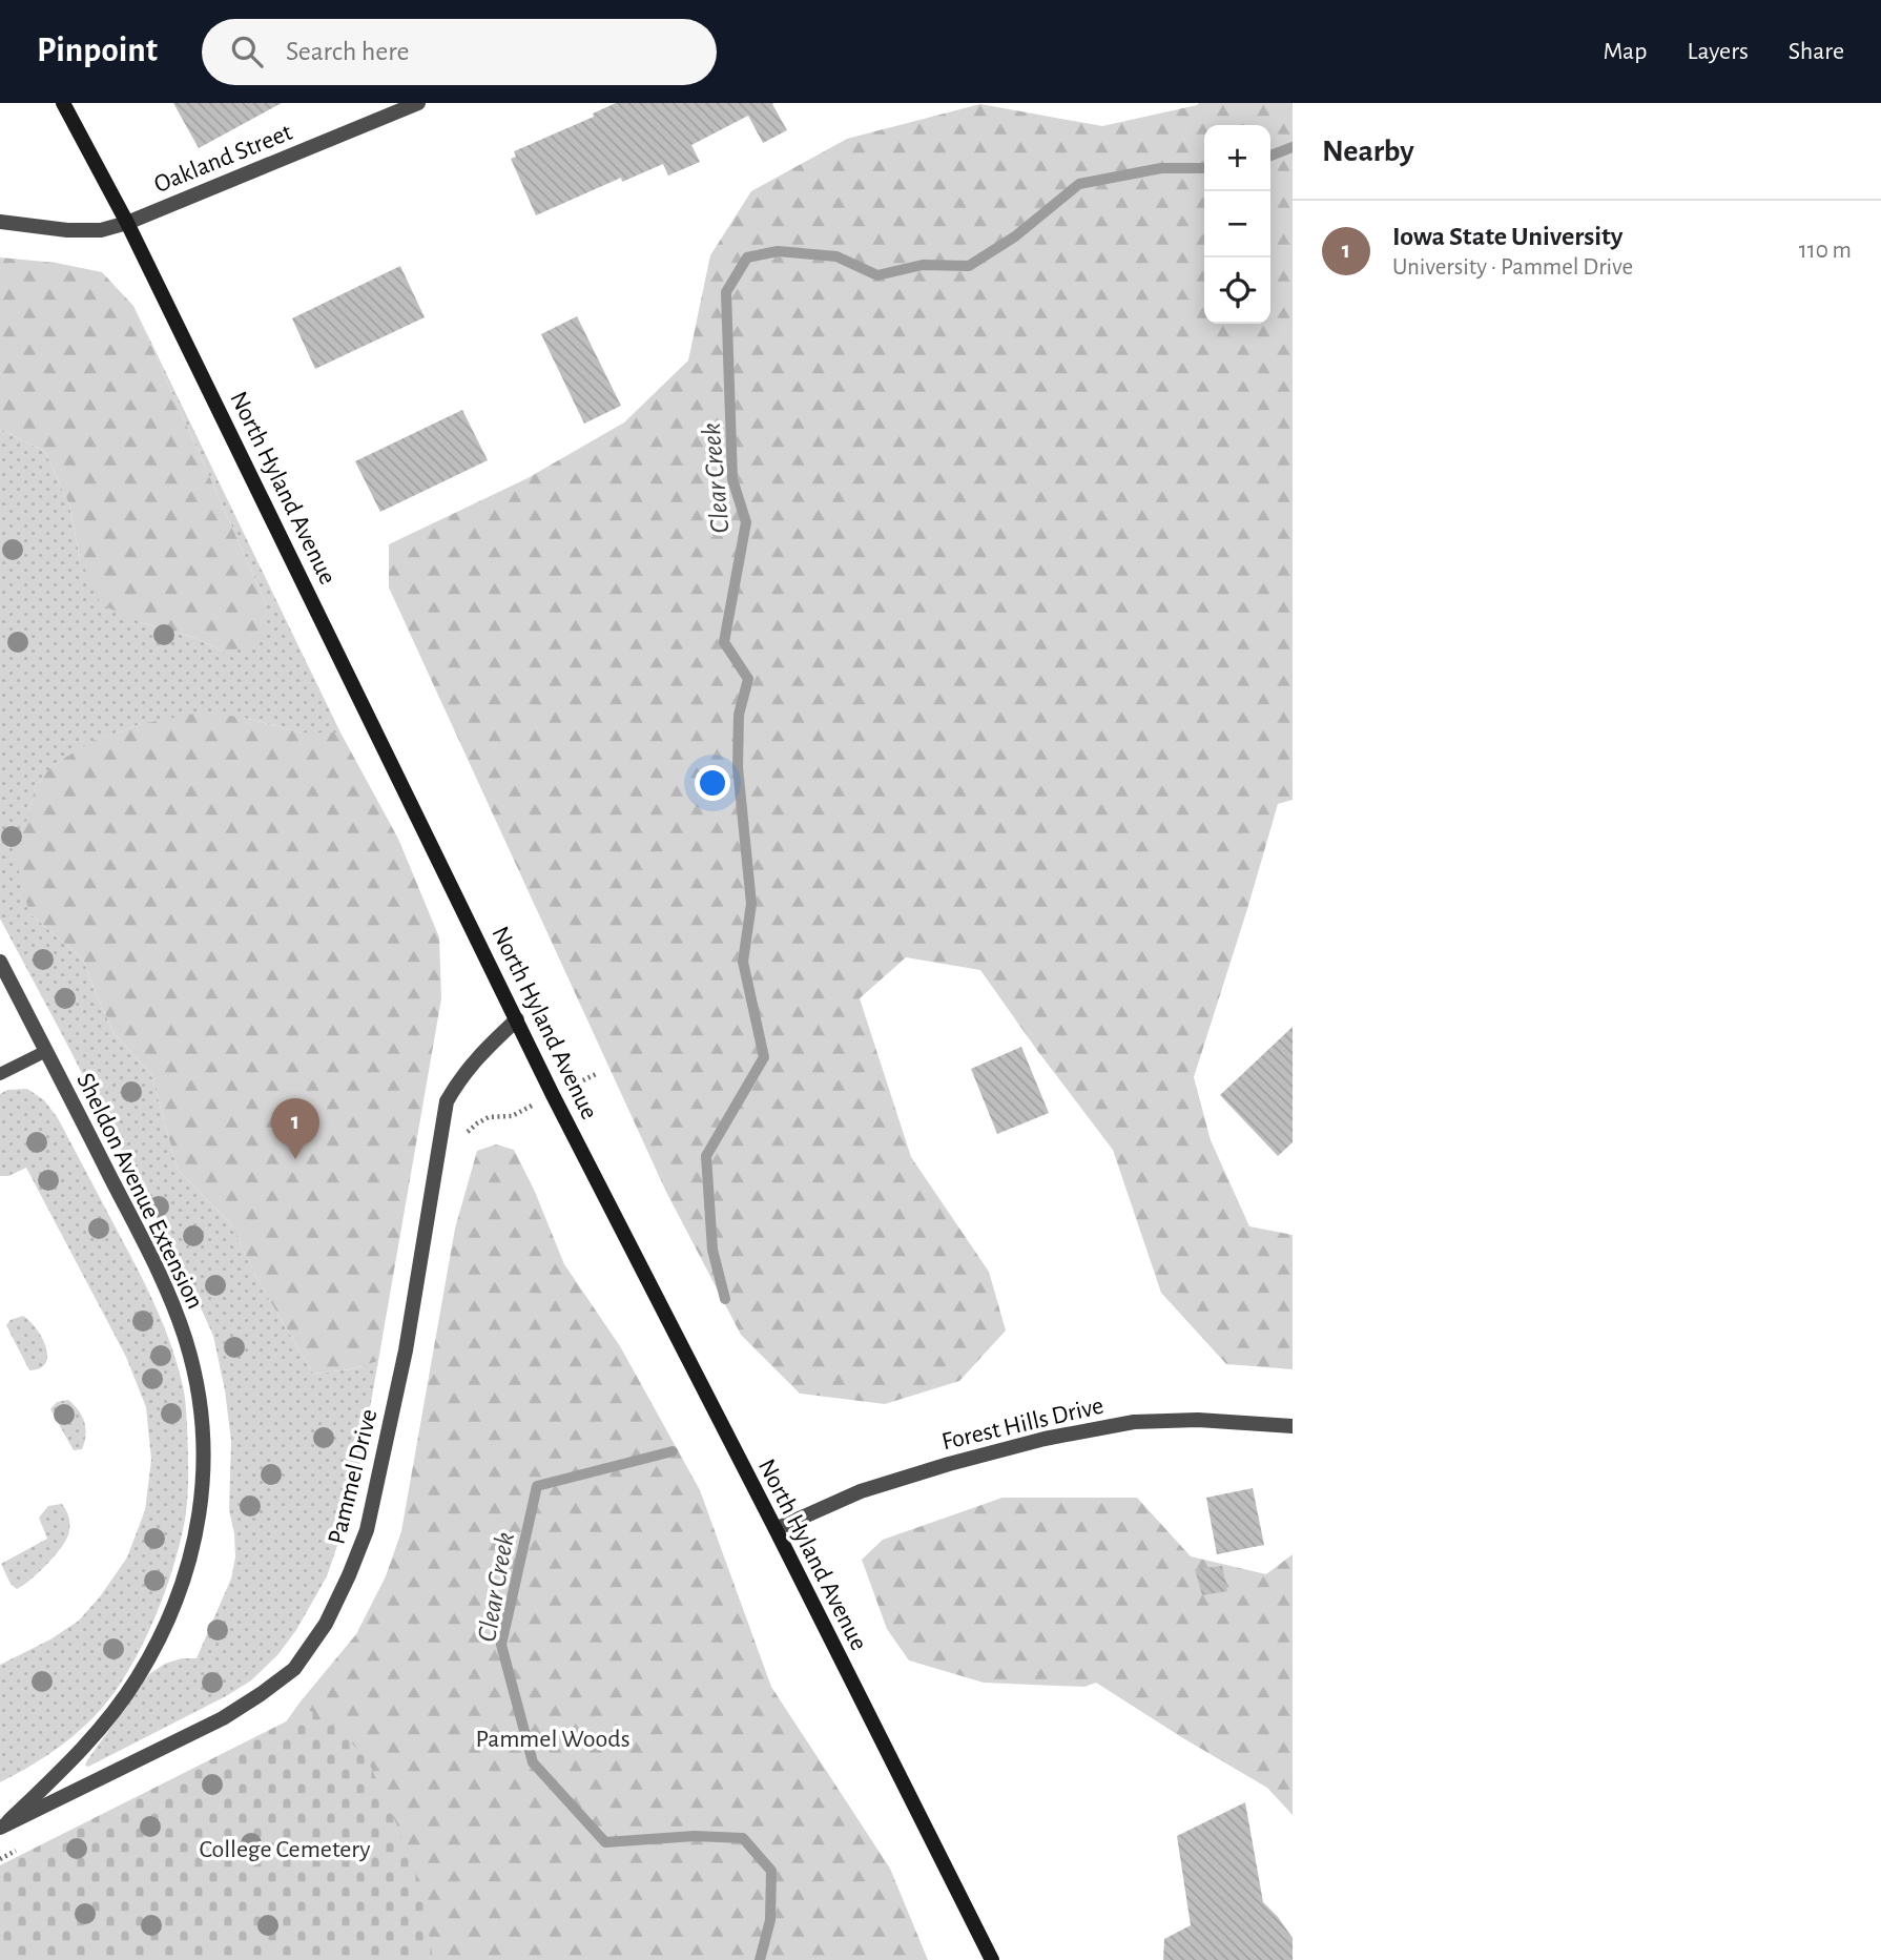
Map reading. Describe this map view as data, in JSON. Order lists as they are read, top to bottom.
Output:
{
  "streets": {
    "main road": ["North Hyland Avenue"],
    "street": [
      "Oakland Street",
      "Sheldon Avenue Extension",
      "Forest Hills Drive",
      "Pammel Drive"
    ]
  },
  "crossings": [
    ["Oakland Street", "North Hyland Avenue"],
    ["North Hyland Avenue", "Forest Hills Drive"],
    ["North Hyland Avenue", "Pammel Drive"],
    ["Sheldon Avenue Extension", "Pammel Drive"]
  ],
  "water": ["Clear Creek"],
  "parks": ["Pammel Woods", "College Cemetery"],
  "page": {
    "header": "Pinpoint",
    "search": "Search here",
    "nav": ["Map", "Layers", "Share"],
    "heading": "Nearby",
    "map_buttons": ["+", "−"],
    "list": [
      {
        "mark": "1",
        "name": "Iowa State University",
        "note": "University · Pammel Drive",
        "value": "110 m"
      }
    ],
    "pins": "1"
  }
}
